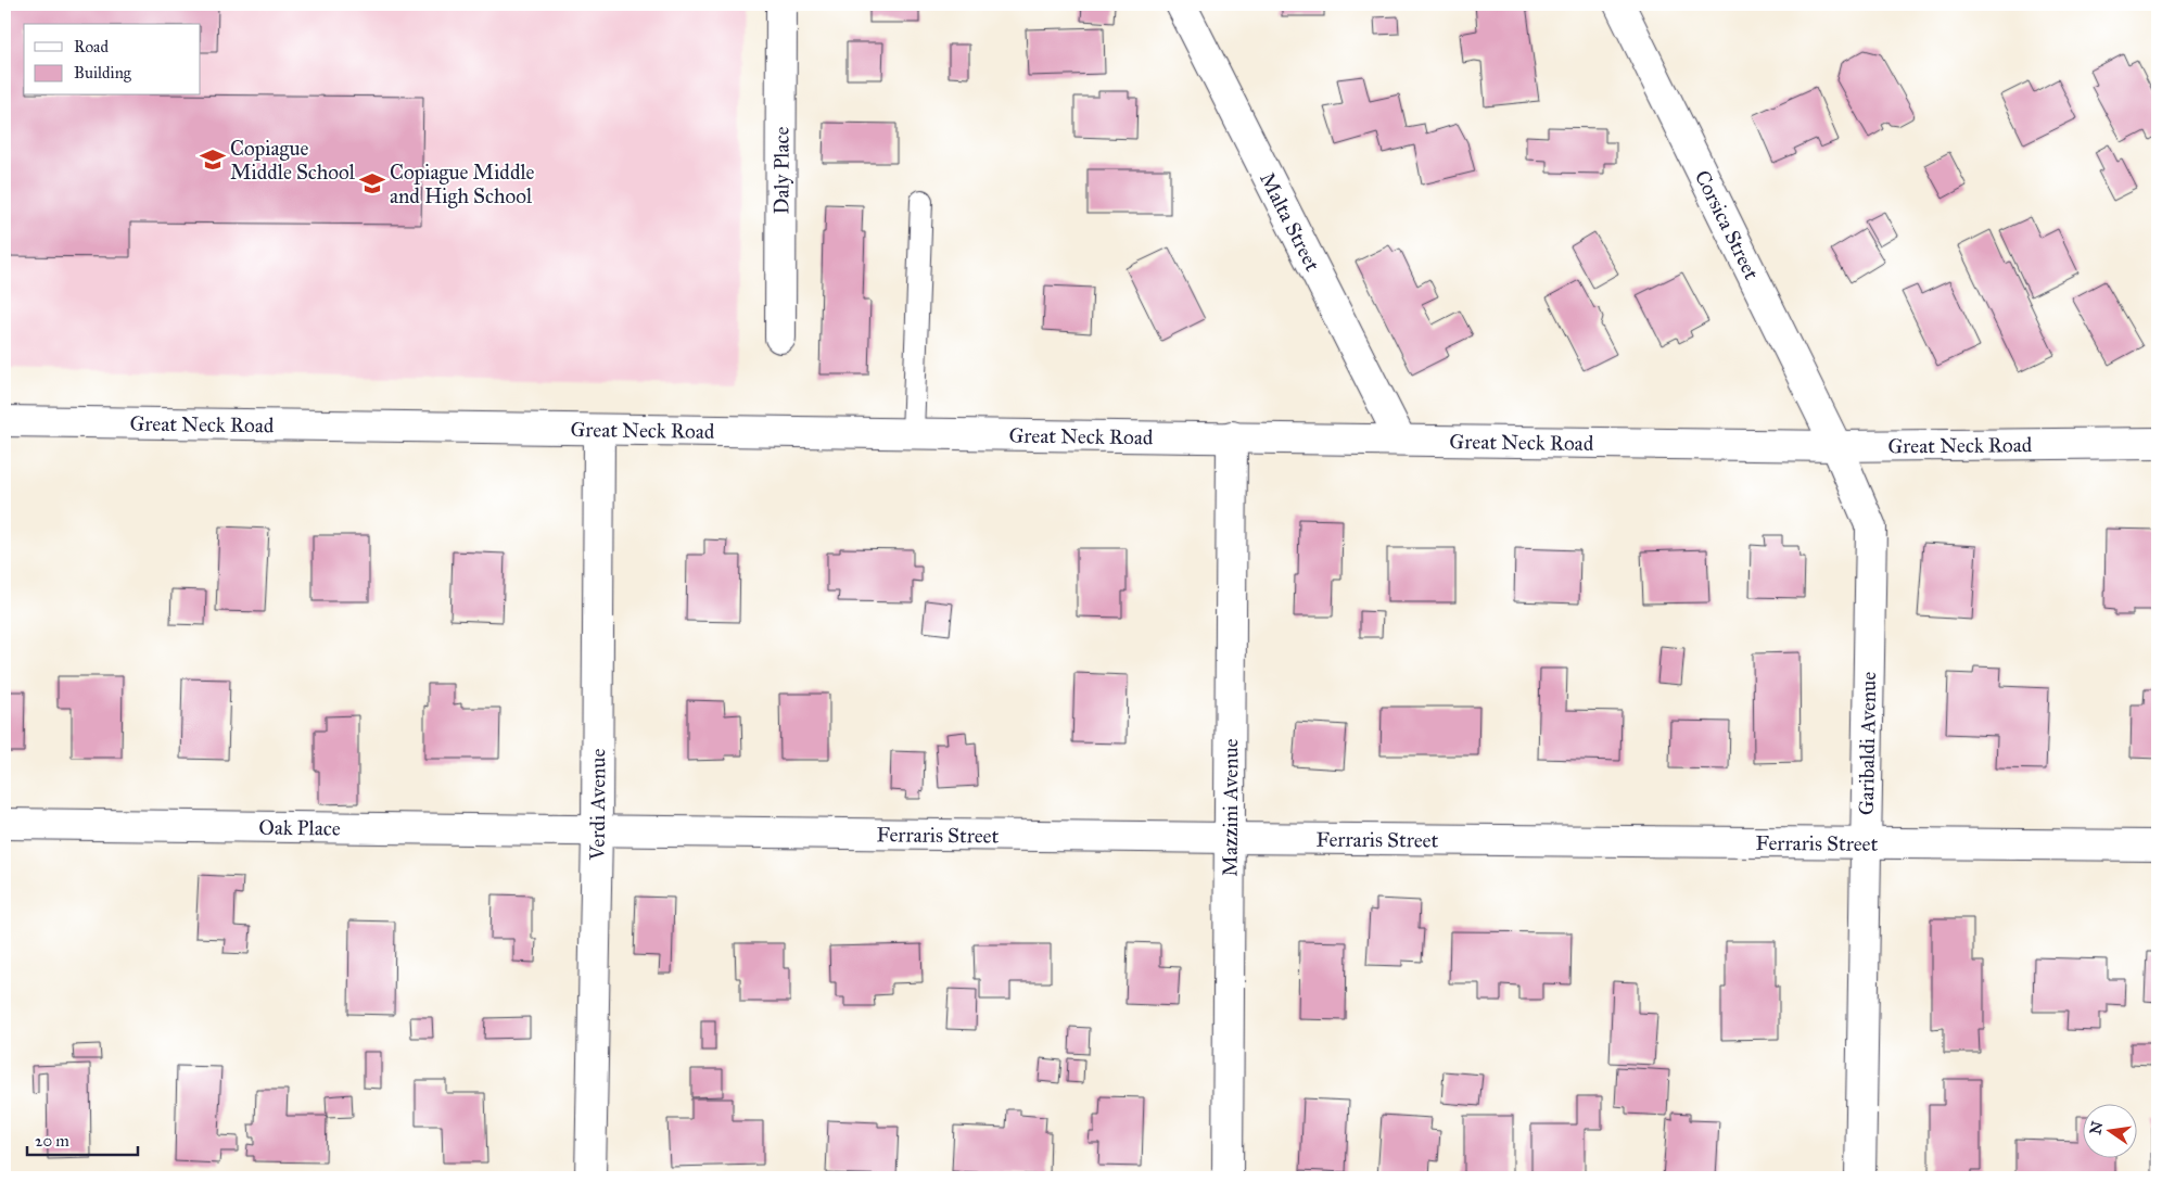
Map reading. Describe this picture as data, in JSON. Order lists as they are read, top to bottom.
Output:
{
  "streets": {
    "street": [
      "Daly Place",
      "Malta Street",
      "Corsica Street",
      "Great Neck Road",
      "Garibaldi Avenue",
      "Verdi Avenue",
      "Mazzini Avenue",
      "Oak Place",
      "Ferraris Street"
    ]
  },
  "crossings": [
    ["Malta Street", "Great Neck Road"],
    ["Corsica Street", "Great Neck Road"],
    ["Corsica Street", "Garibaldi Avenue"],
    ["Great Neck Road", "Garibaldi Avenue"],
    ["Great Neck Road", "Verdi Avenue"],
    ["Great Neck Road", "Mazzini Avenue"],
    ["Garibaldi Avenue", "Ferraris Street"],
    ["Verdi Avenue", "Oak Place"],
    ["Verdi Avenue", "Ferraris Street"],
    ["Mazzini Avenue", "Ferraris Street"],
    ["Oak Place", "Ferraris Street"]
  ],
  "places": {
    "school or university": ["Copiague Middle School", "Copiague Middle and High School"]
  },
  "legend": ["Road", "Building"],
  "scale_bar": "20 m",
  "north": "left"
}
